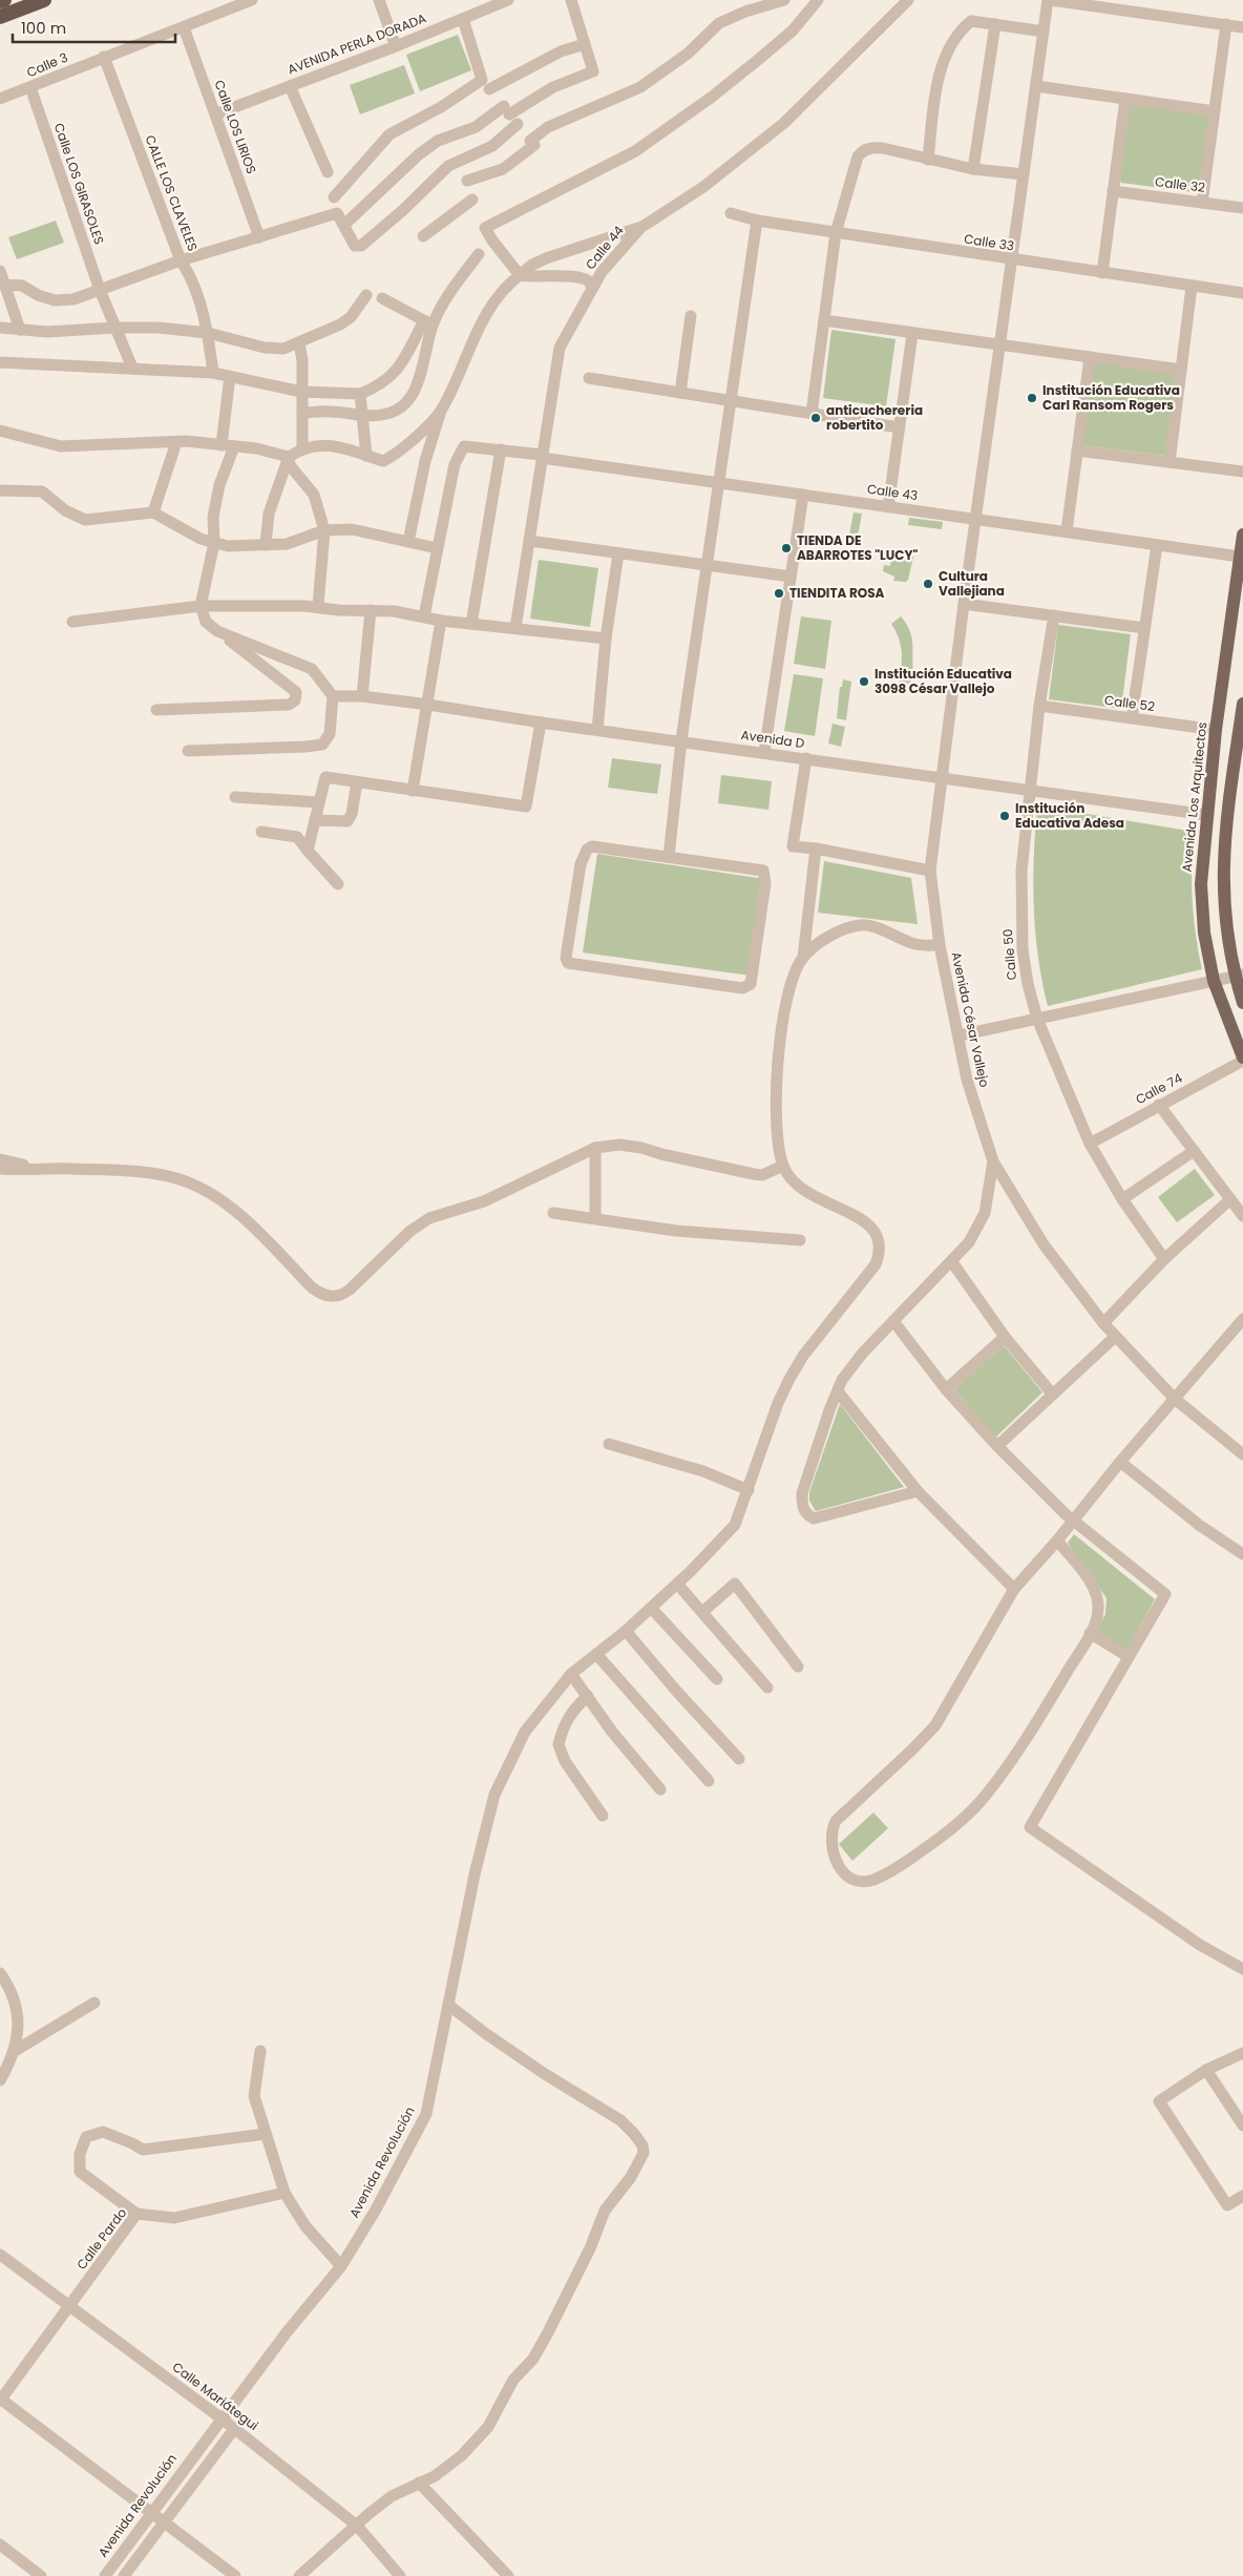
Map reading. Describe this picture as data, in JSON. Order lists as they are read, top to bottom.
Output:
{
  "streets": {
    "main road": ["Avenida Los Arquitectos"],
    "street": [
      "AVENIDA PERLA DORADA",
      "Calle 3",
      "Calle LOS LIRIOS",
      "Calle LOS GIRASOLES",
      "Calle 32",
      "CALLE LOS CLAVELES",
      "Calle 33",
      "Calle 44",
      "Calle 43",
      "Calle 52",
      "Avenida D",
      "Calle 50",
      "Avenida César Vallejo",
      "Calle 74",
      "Avenida Revolución",
      "Calle Pardo",
      "Calle Mariátegui"
    ]
  },
  "crossings": [
    ["AVENIDA PERLA DORADA", "Calle LOS LIRIOS"],
    ["Calle 3", "Calle LOS LIRIOS"],
    ["Calle 3", "Calle LOS GIRASOLES"],
    ["Calle 3", "CALLE LOS CLAVELES"],
    ["Calle 33", "Avenida César Vallejo"],
    ["Calle 44", "Calle 43"],
    ["Calle 43", "Avenida Los Arquitectos"],
    ["Calle 43", "Avenida César Vallejo"],
    ["Calle 52", "Avenida Los Arquitectos"],
    ["Calle 52", "Calle 50"],
    ["Avenida D", "Avenida Los Arquitectos"],
    ["Avenida D", "Calle 50"],
    ["Avenida D", "Avenida César Vallejo"],
    ["Avenida Los Arquitectos", "Calle 74"],
    ["Calle 50", "Calle 74"],
    ["Avenida Revolución", "Calle Mariátegui"],
    ["Calle Pardo", "Calle Mariátegui"]
  ],
  "places": [
    "Institución Educativa Carl Ransom Rogers",
    "anticuchereria robertito",
    "TIENDA DE ABARROTES \"LUCY\"",
    "Cultura Vallejiana",
    "TIENDITA ROSA",
    "Institución Educativa 3098 César Vallejo",
    "Institución Educativa Adesa"
  ],
  "scale_bar": "100 m"
}
